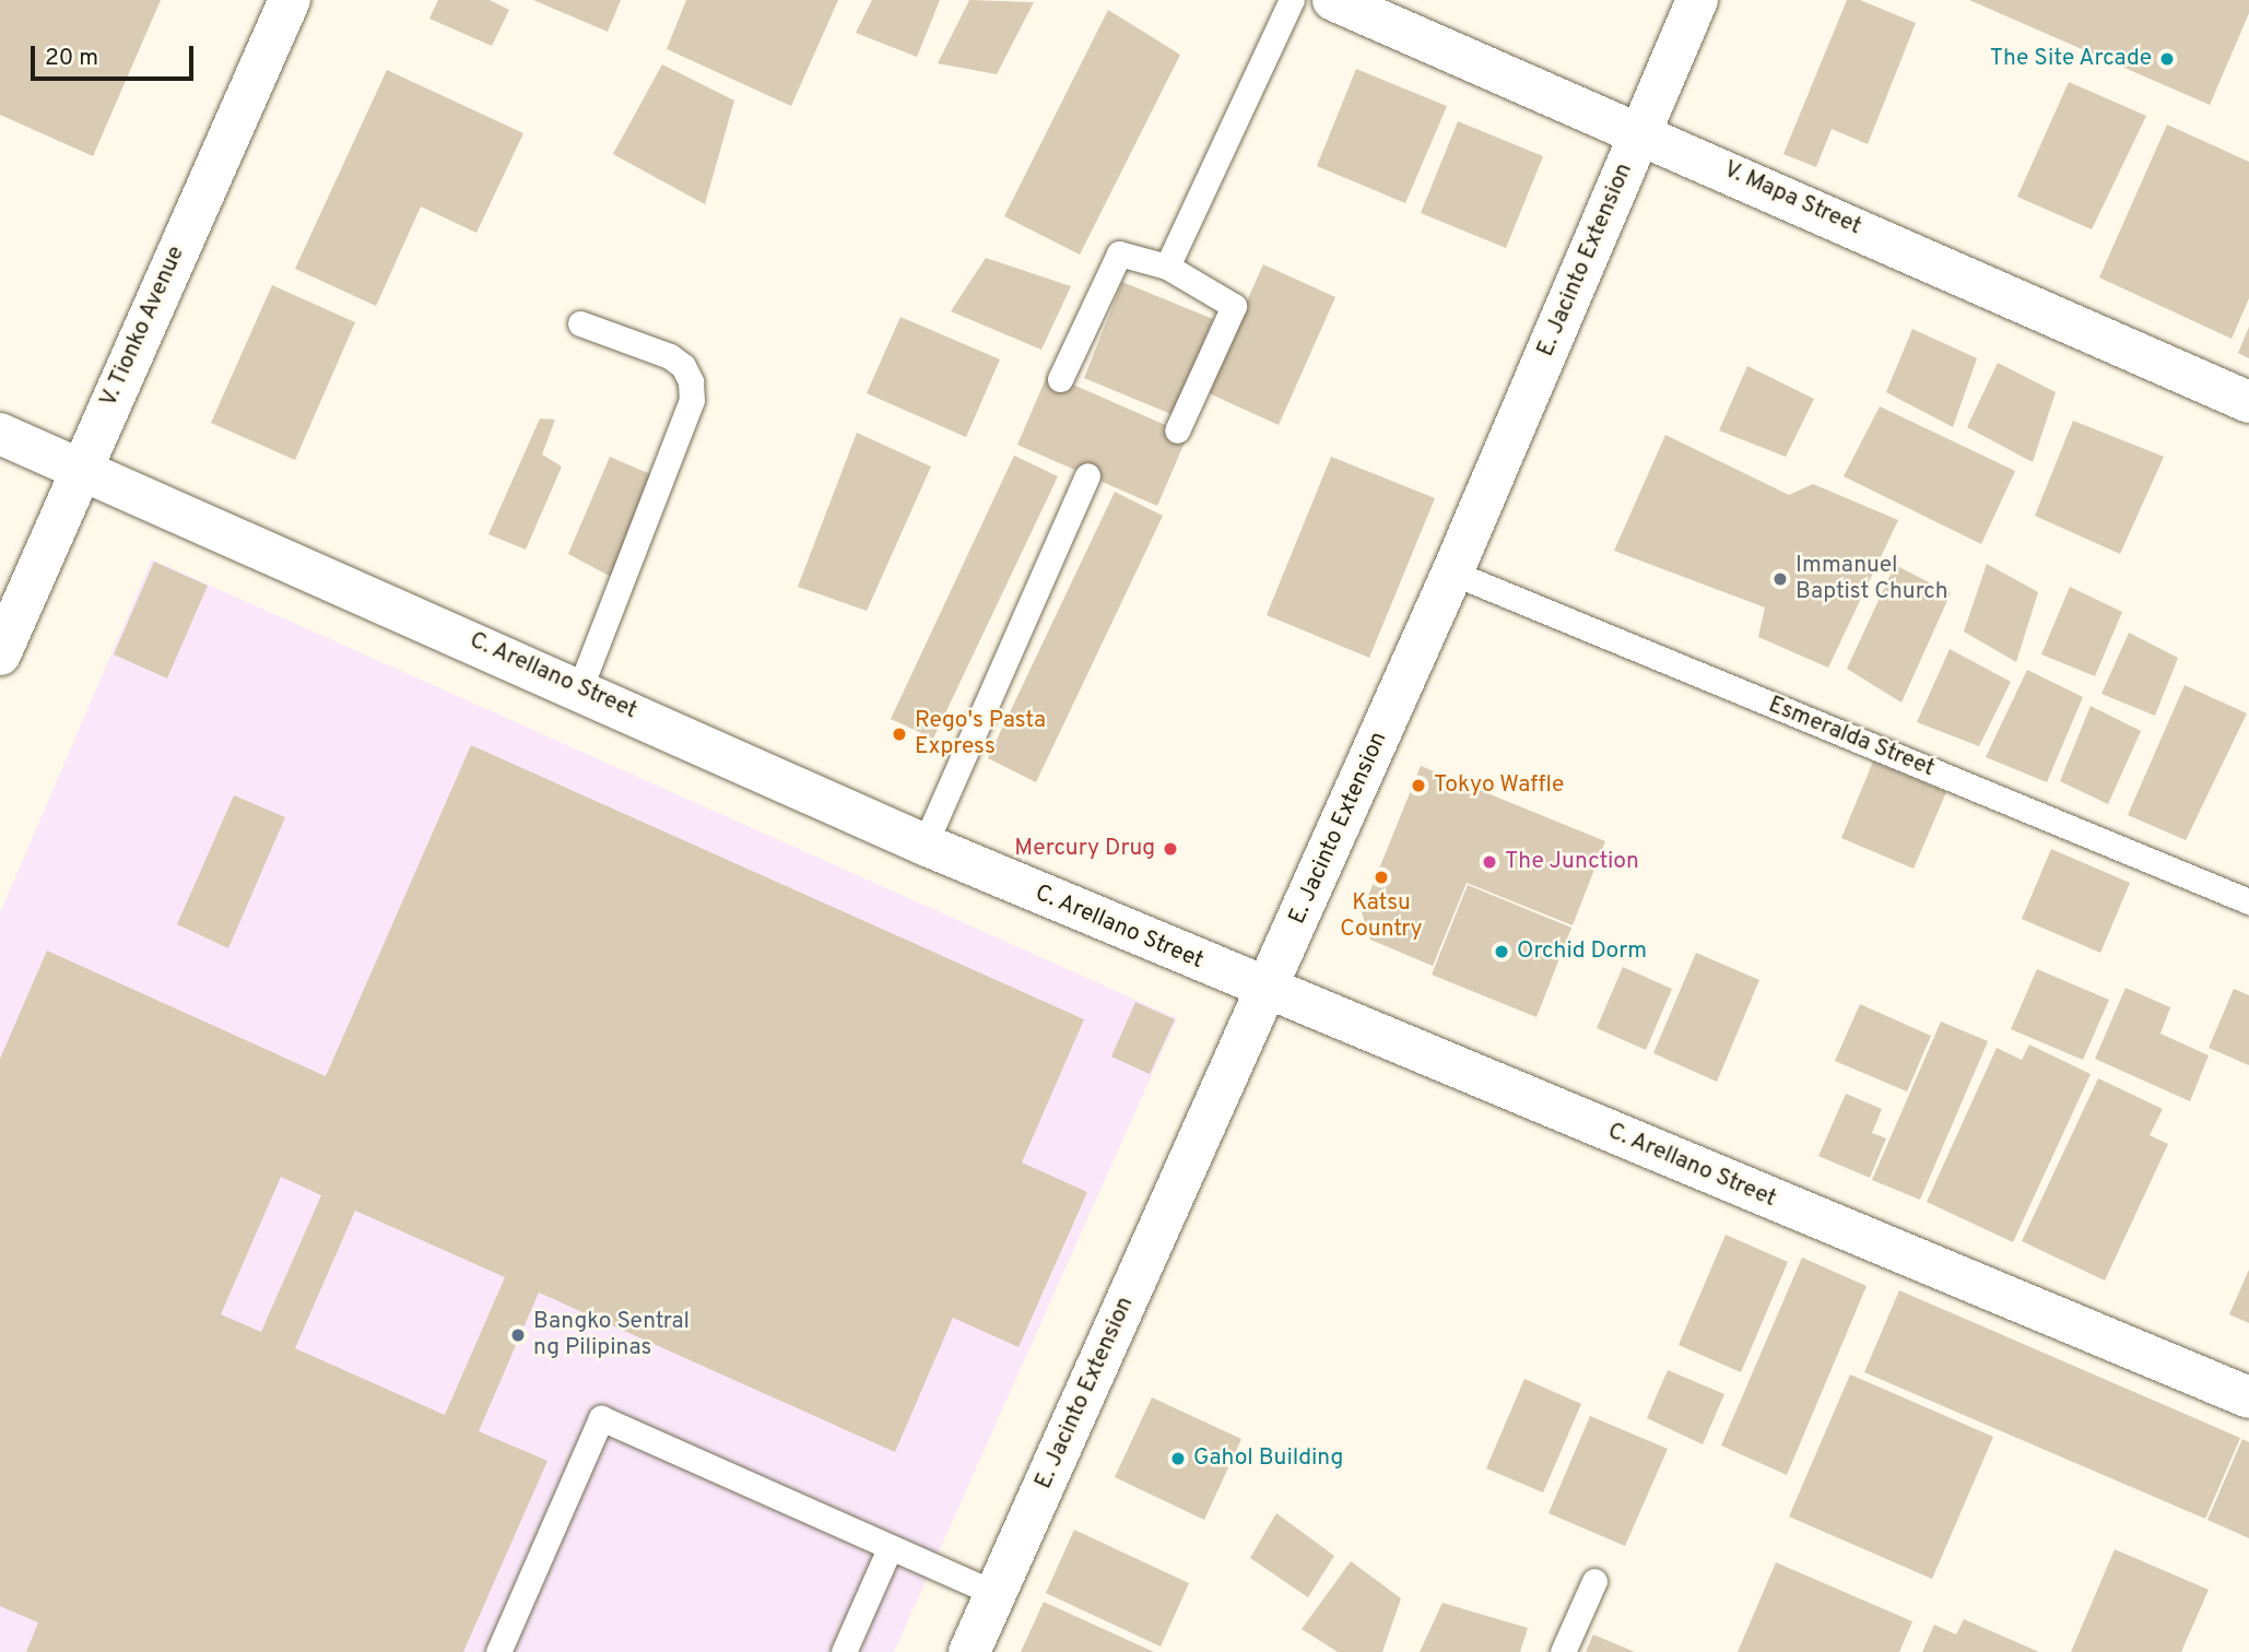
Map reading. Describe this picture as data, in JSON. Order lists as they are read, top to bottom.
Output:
{
  "streets": {
    "street": [
      "V. Mapa Street",
      "E. Jacinto Extension",
      "V. Tionko Avenue",
      "C. Arellano Street"
    ],
    "lane": ["Esmeralda Street"]
  },
  "crossings": [
    ["V. Mapa Street", "E. Jacinto Extension"],
    ["E. Jacinto Extension", "C. Arellano Street"],
    ["E. Jacinto Extension", "Esmeralda Street"],
    ["V. Tionko Avenue", "C. Arellano Street"]
  ],
  "places": [
    "The Site Arcade",
    "Immanuel Baptist Church",
    "Rego's Pasta Express",
    "Tokyo Waffle",
    "Mercury Drug",
    "The Junction",
    "Katsu Country",
    "Orchid Dorm",
    "Bangko Sentral ng Pilipinas",
    "Gahol Building"
  ],
  "scale_bar": "20 m"
}
